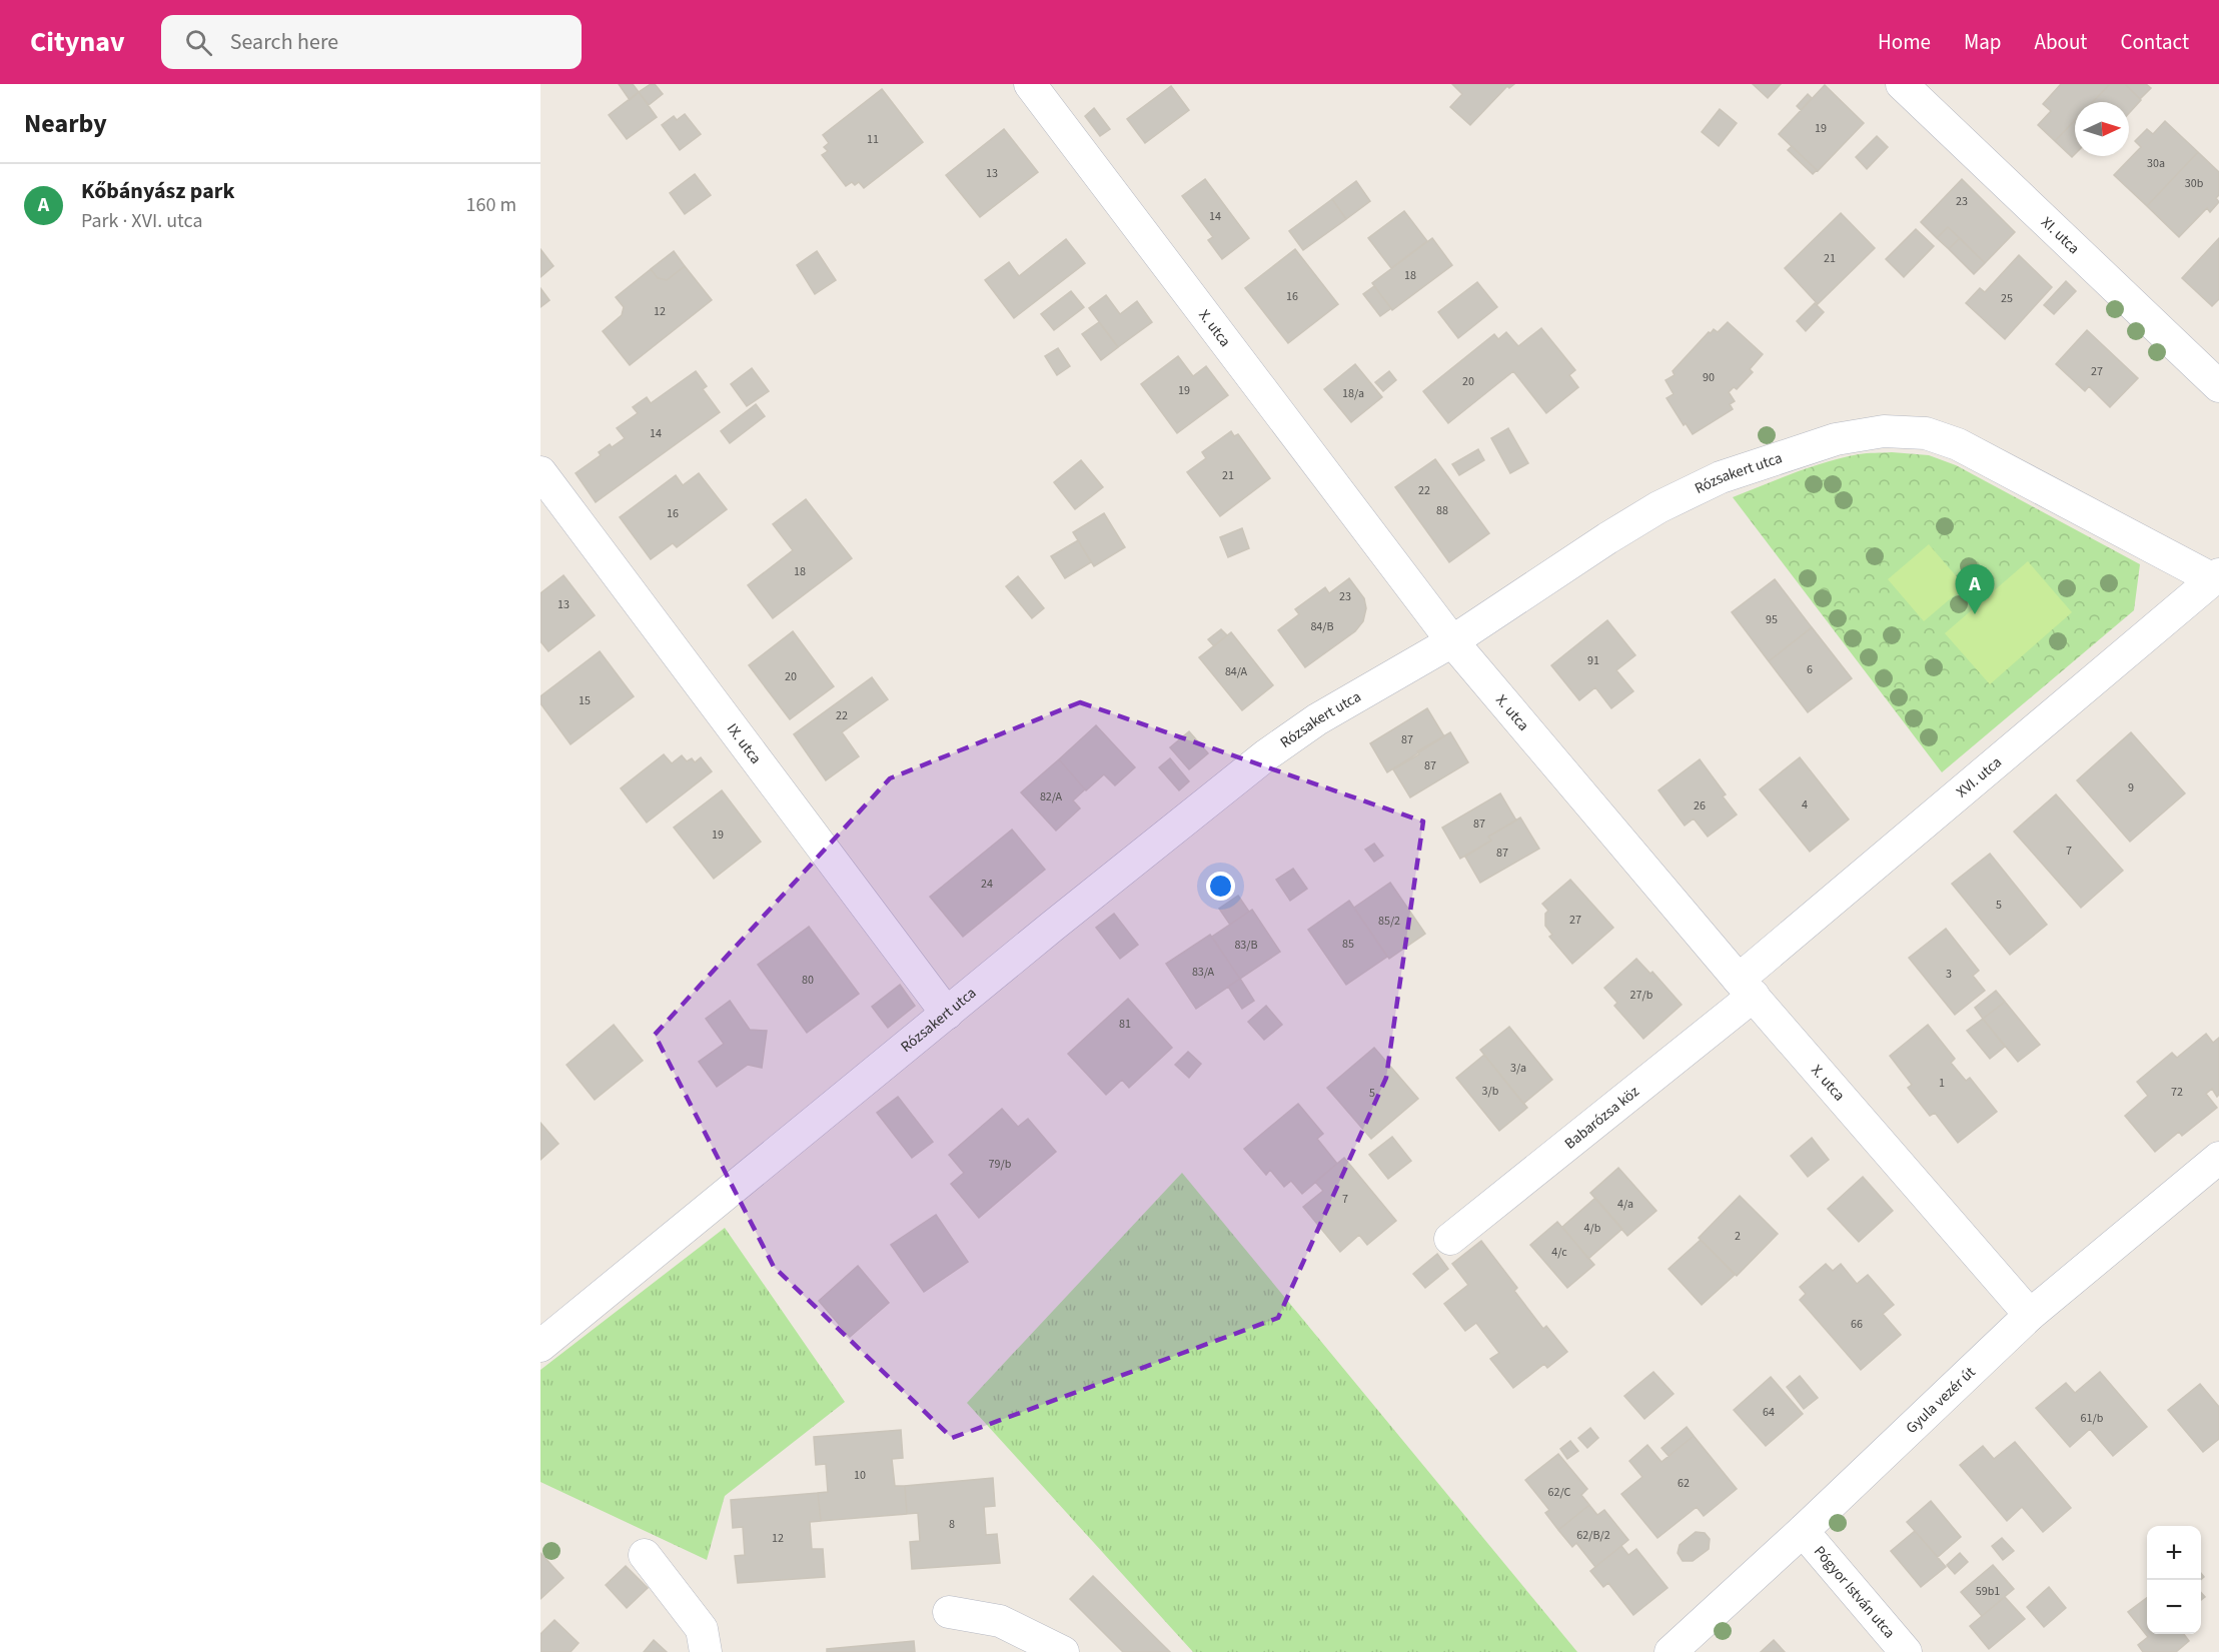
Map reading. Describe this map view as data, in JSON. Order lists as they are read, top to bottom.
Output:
{
  "streets": {
    "street": [
      "XI. utca",
      "X. utca",
      "Rózsakert utca",
      "IX. utca",
      "XVI. utca",
      "Babarózsa köz",
      "Gyula vezér út",
      "Pógyor István utca"
    ]
  },
  "crossings": [
    ["X. utca", "Rózsakert utca"],
    ["X. utca", "XVI. utca"],
    ["X. utca", "Babarózsa köz"],
    ["X. utca", "Gyula vezér út"],
    ["Rózsakert utca", "IX. utca"],
    ["Rózsakert utca", "XVI. utca"],
    ["XVI. utca", "Babarózsa köz"],
    ["Gyula vezér út", "Pógyor István utca"]
  ],
  "house_numbers": [
    "19",
    "11",
    "30a",
    "13",
    "30b",
    "23",
    "14",
    "21",
    "18",
    "16",
    "25",
    "12",
    "27",
    "90",
    "20",
    "19",
    "18/a",
    "14",
    "21",
    "22",
    "88",
    "16",
    "18",
    "23",
    "13",
    "95",
    "84/B",
    "91",
    "6",
    "84/A",
    "20",
    "15",
    "22",
    "87",
    "87",
    "9",
    "82/A",
    "4",
    "26",
    "87",
    "19",
    "7",
    "87",
    "24",
    "5",
    "27",
    "85/2",
    "85",
    "83/B",
    "83/A",
    "3",
    "80",
    "27/b",
    "81",
    "3/a",
    "1",
    "3/b",
    "72",
    "5",
    "79/b",
    "7",
    "4/a",
    "4/b",
    "2",
    "4/c",
    "66",
    "64",
    "61/b",
    "10",
    "62",
    "62/C",
    "8",
    "62/B/2",
    "12",
    "59b1"
  ],
  "north": "right",
  "page": {
    "header": "Citynav",
    "search": "Search here",
    "nav": [
      "Home",
      "Map",
      "About",
      "Contact"
    ],
    "heading": "Nearby",
    "list": [
      {
        "mark": "A",
        "name": "Kőbányász park",
        "note": "Park · XVI. utca",
        "value": "160 m"
      }
    ],
    "pins": "A",
    "map_buttons": ["+", "−"]
  }
}
